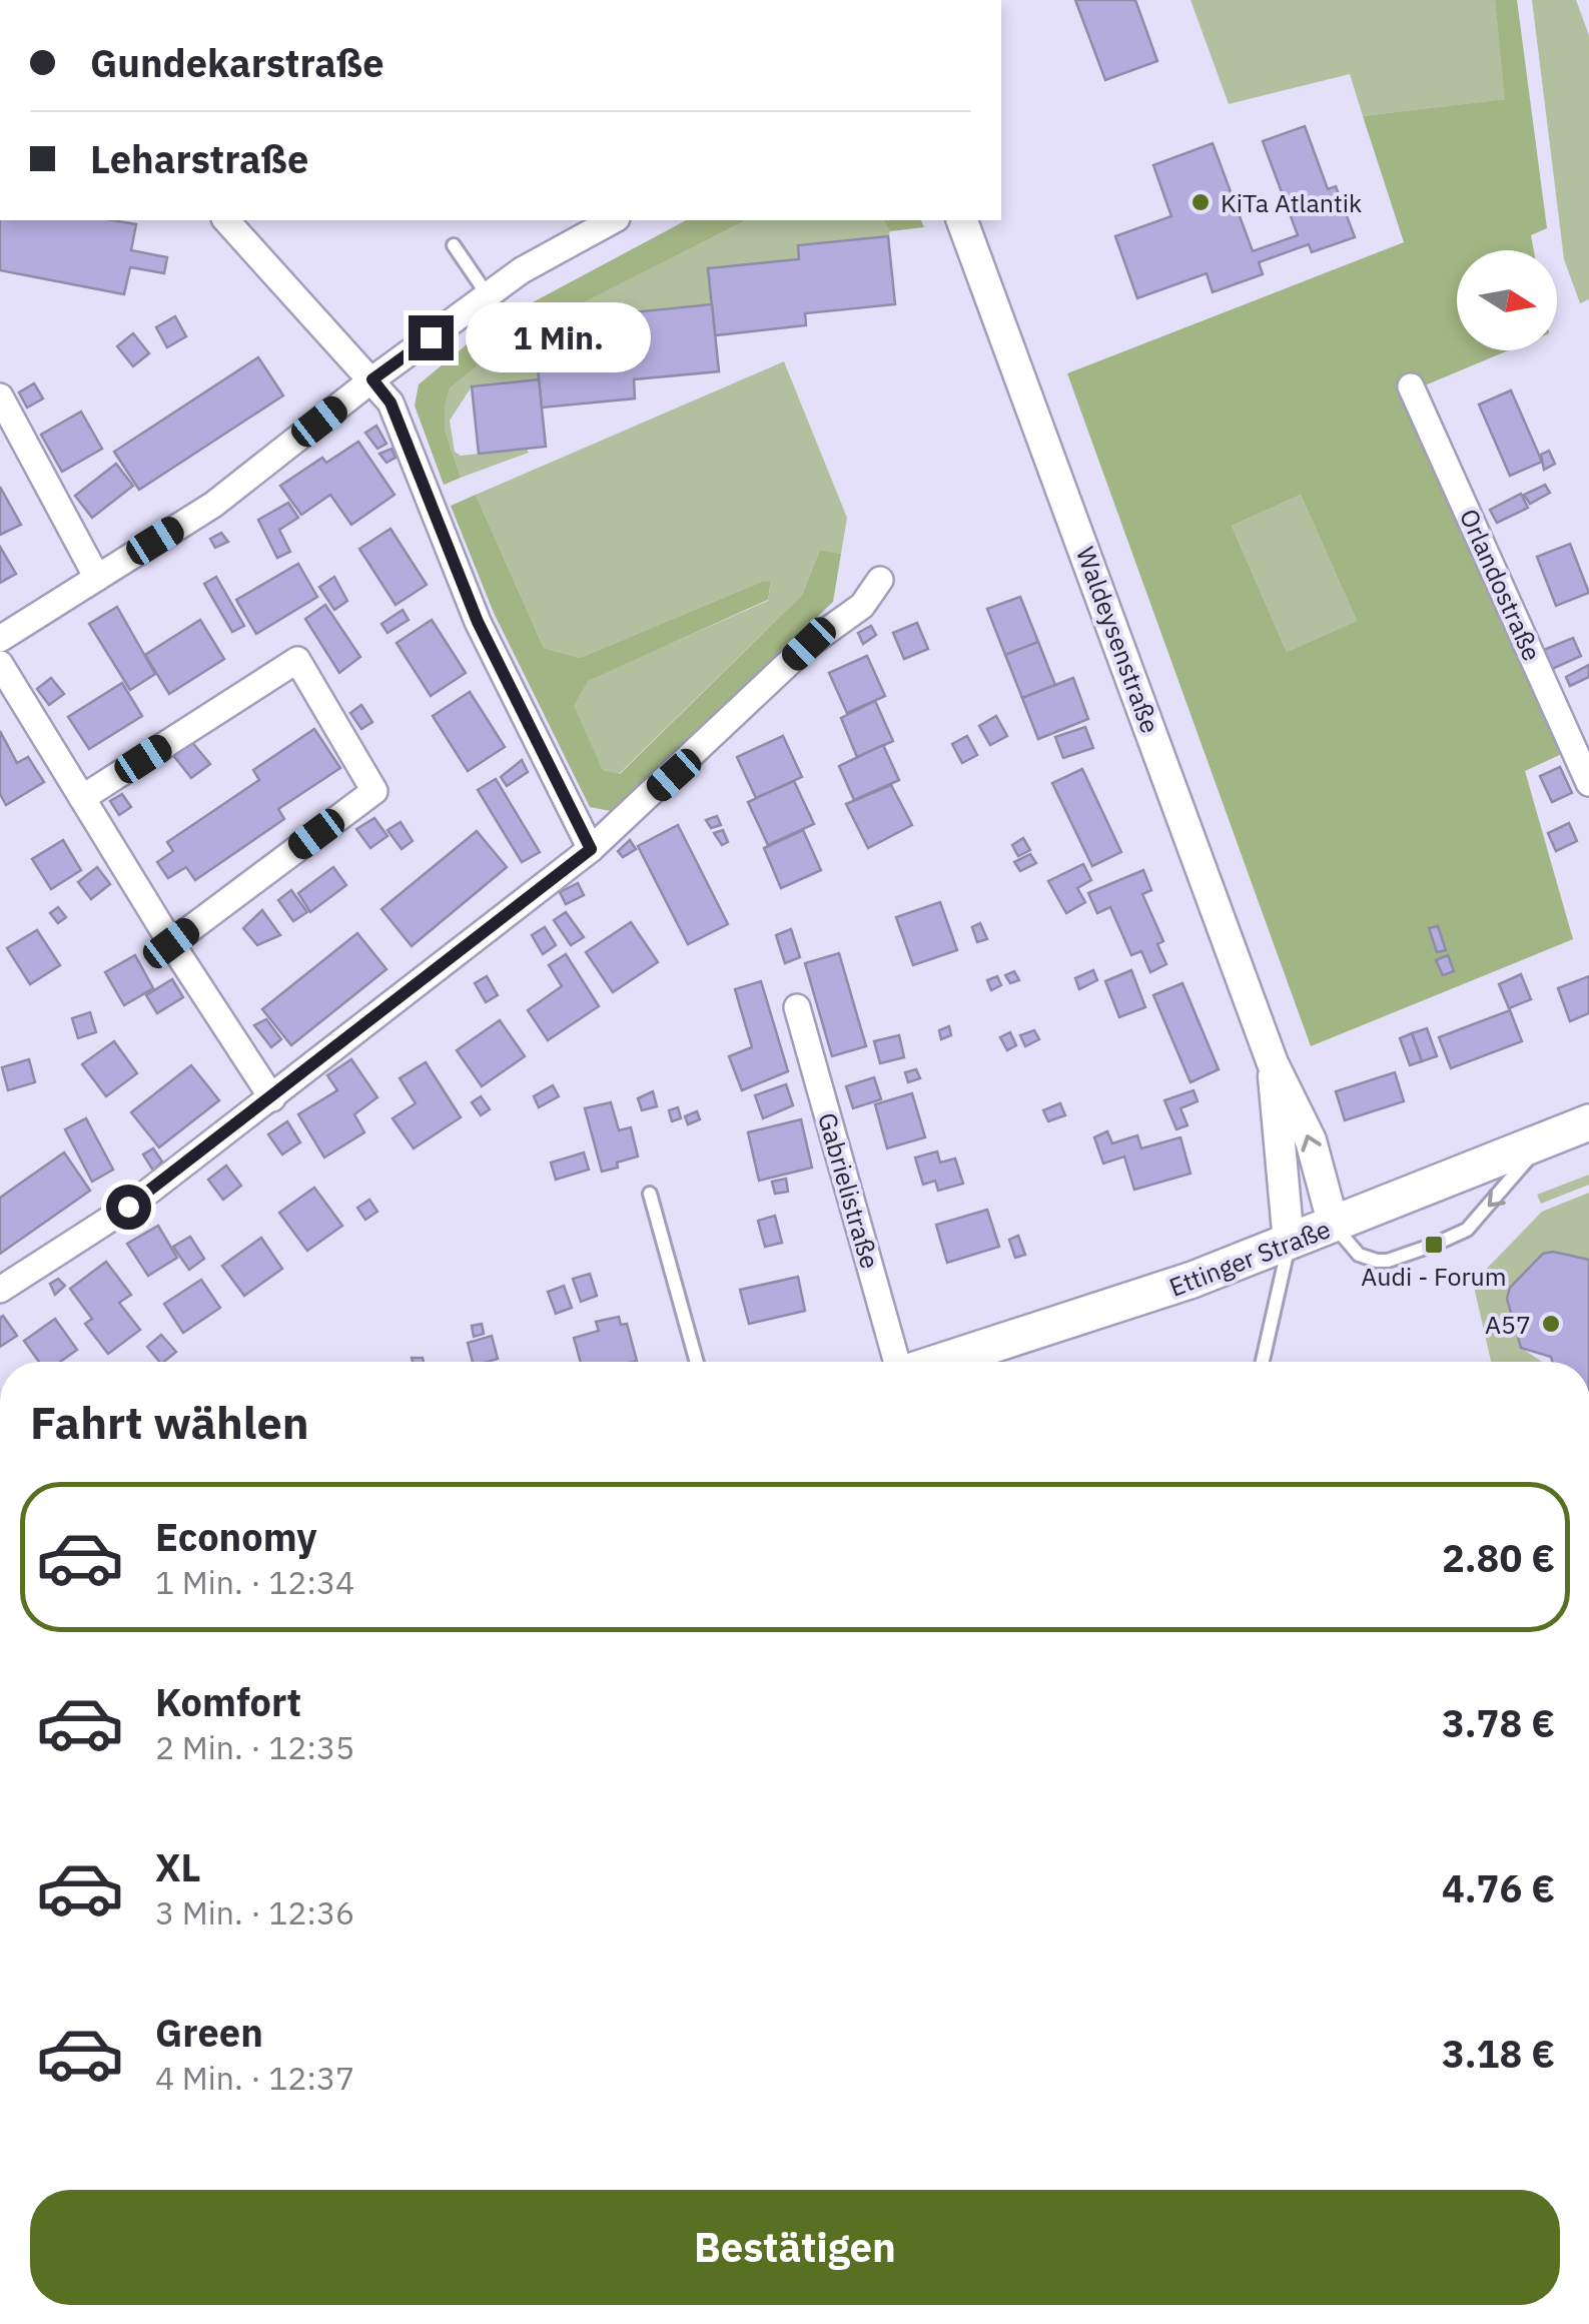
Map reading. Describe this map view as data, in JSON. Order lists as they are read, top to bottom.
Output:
{
  "streets": {
    "main road": ["Ettinger Straße"],
    "street": ["Orlandostraße", "Waldeysenstraße", "Gabrielistraße"]
  },
  "crossings": [
    ["Waldeysenstraße", "Ettinger Straße"]
  ],
  "places": {
    "other": ["KiTa Atlantik", "A57"],
    "transit": ["Audi - Forum"]
  },
  "north": "right",
  "page": {
    "banner": ["Gundekarstraße", "Leharstraße"],
    "bubble": "1 Min.",
    "heading": "Fahrt wählen",
    "list": [
      {
        "name": "Economy",
        "note": "1 Min. · 12:34",
        "value": "2.80 €"
      },
      {
        "name": "Komfort",
        "note": "2 Min. · 12:35",
        "value": "3.78 €"
      },
      {
        "name": "XL",
        "note": "3 Min. · 12:36",
        "value": "4.76 €"
      },
      {
        "name": "Green",
        "note": "4 Min. · 12:37",
        "value": "3.18 €"
      }
    ],
    "buttons": "Bestätigen"
  }
}
